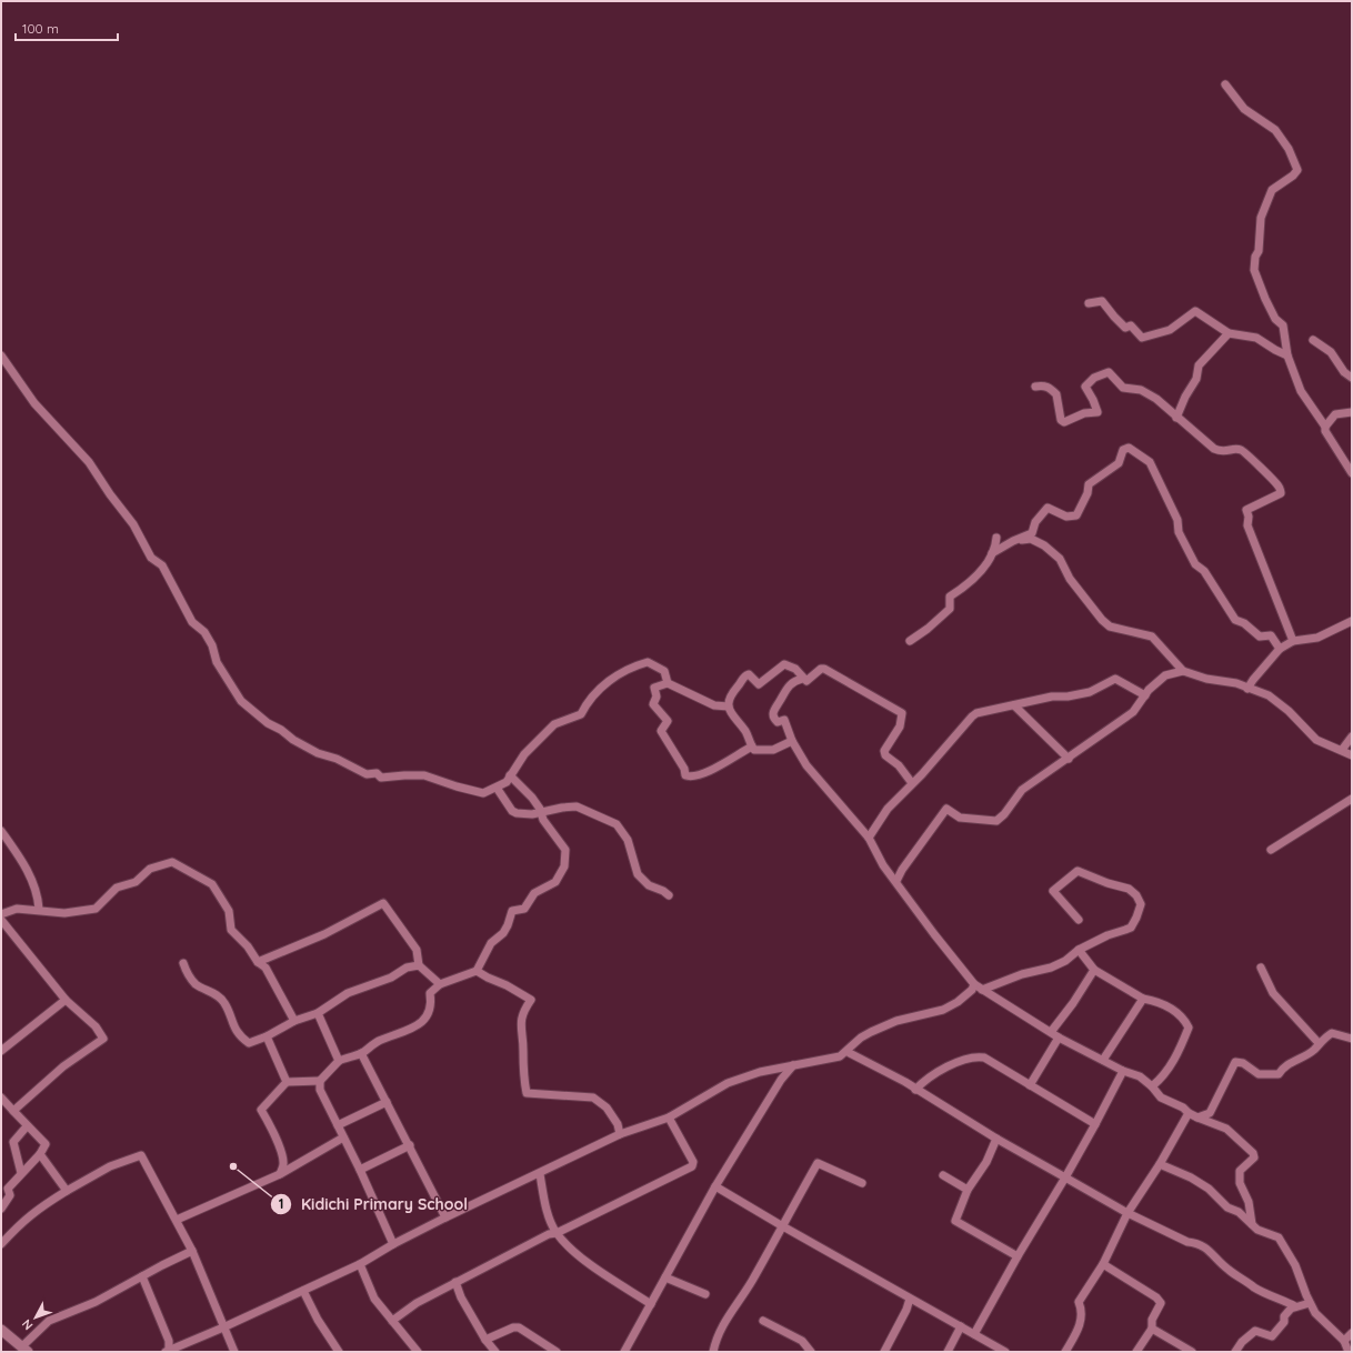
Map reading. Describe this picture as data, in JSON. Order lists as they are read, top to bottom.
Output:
{
  "places": ["Kidichi Primary School"],
  "scale_bar": "100 m",
  "north": "bottom left"
}
